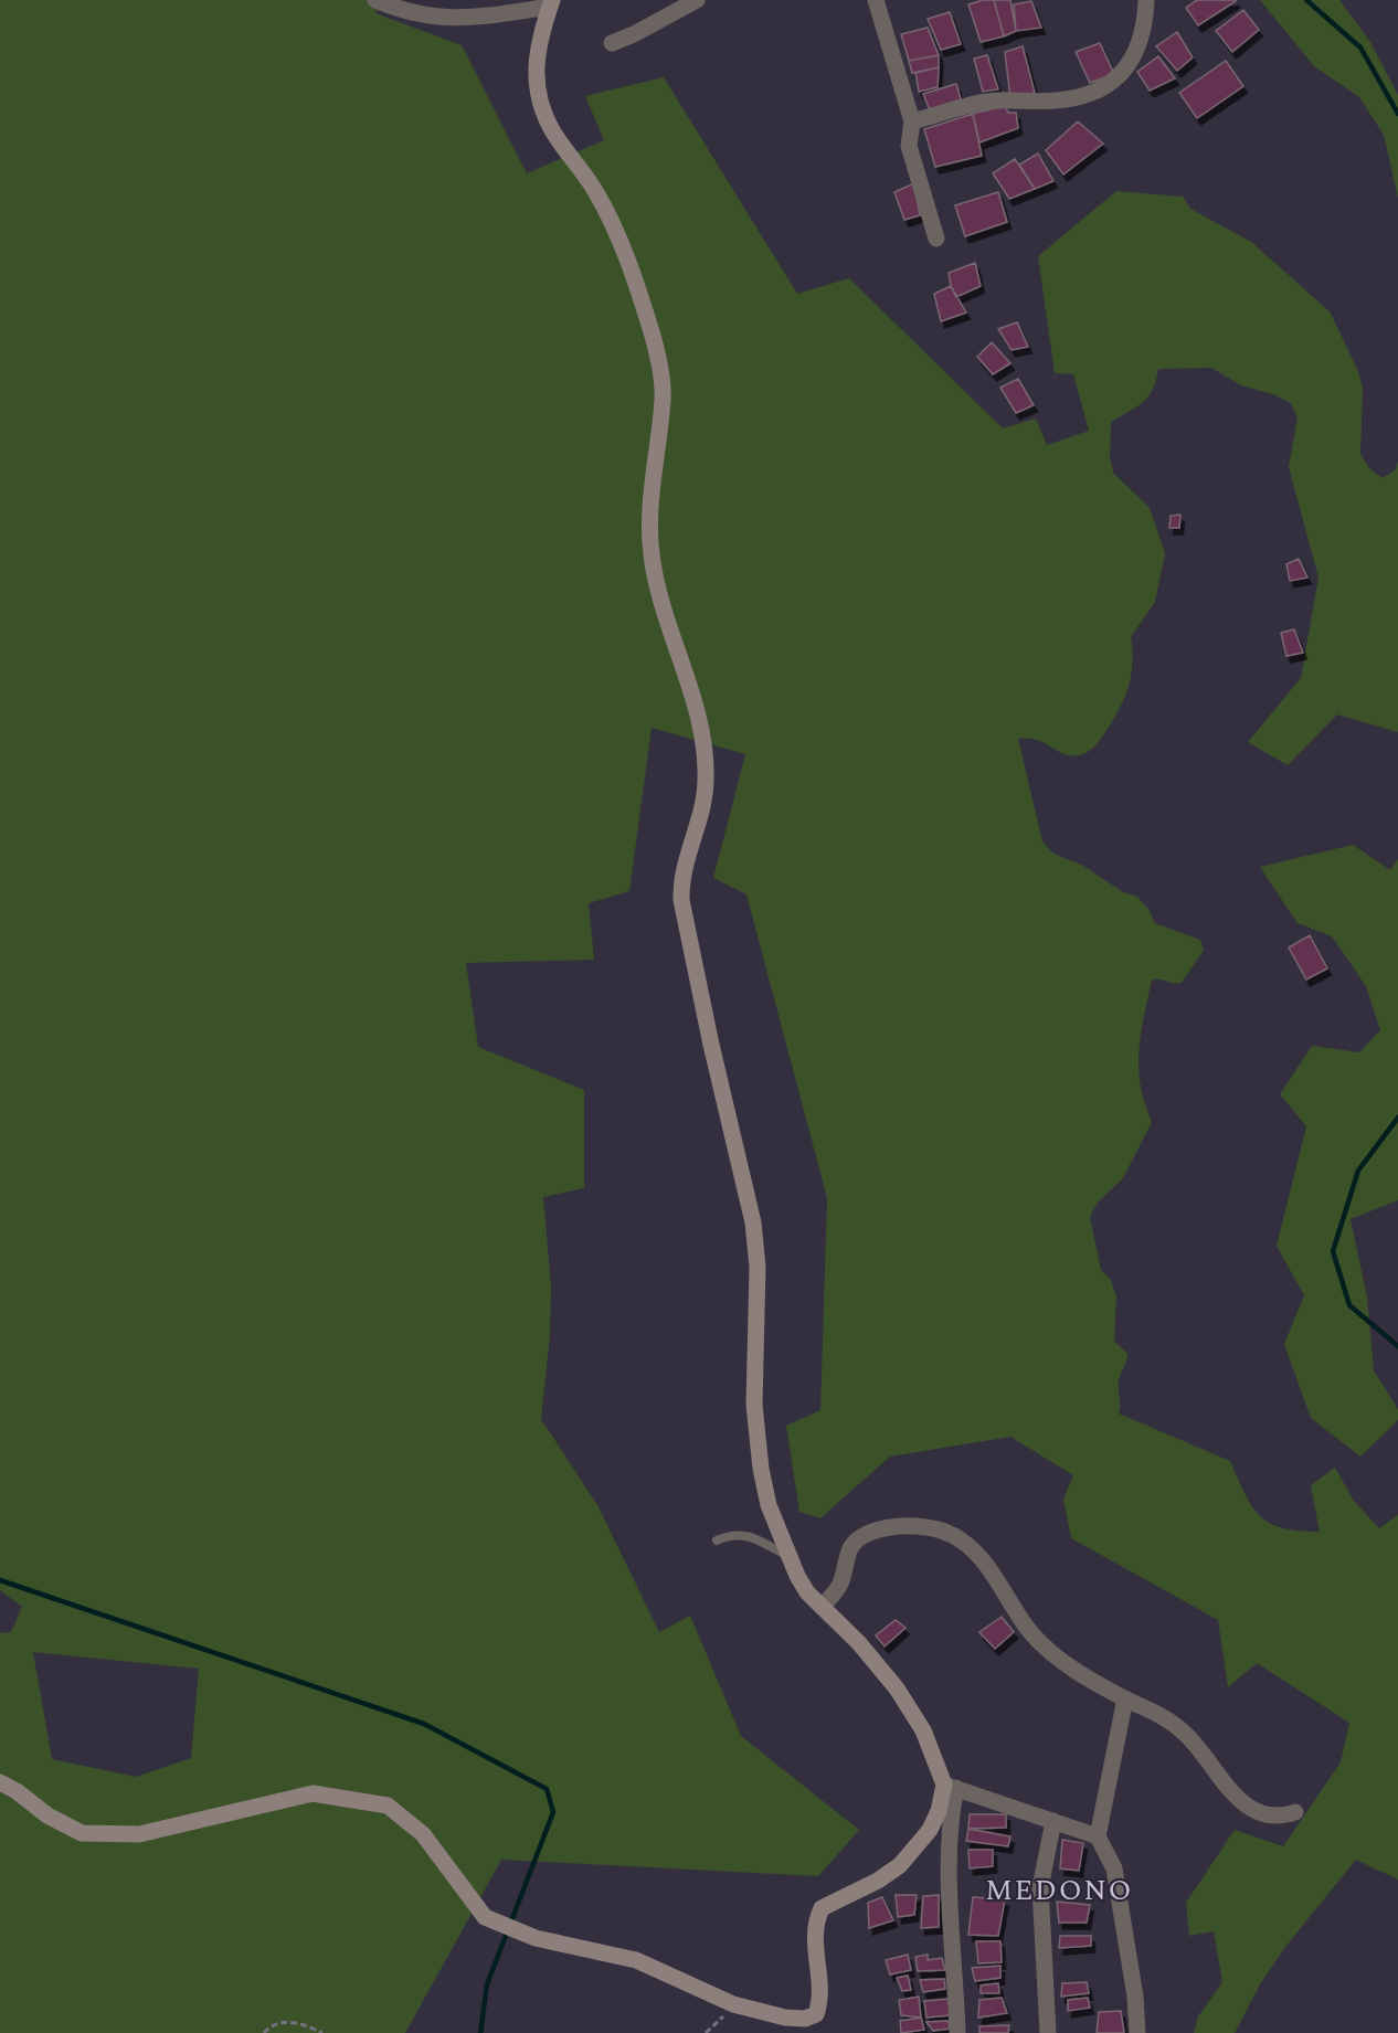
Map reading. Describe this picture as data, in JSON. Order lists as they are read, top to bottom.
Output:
{
  "districts": ["MEDONO"]
}
